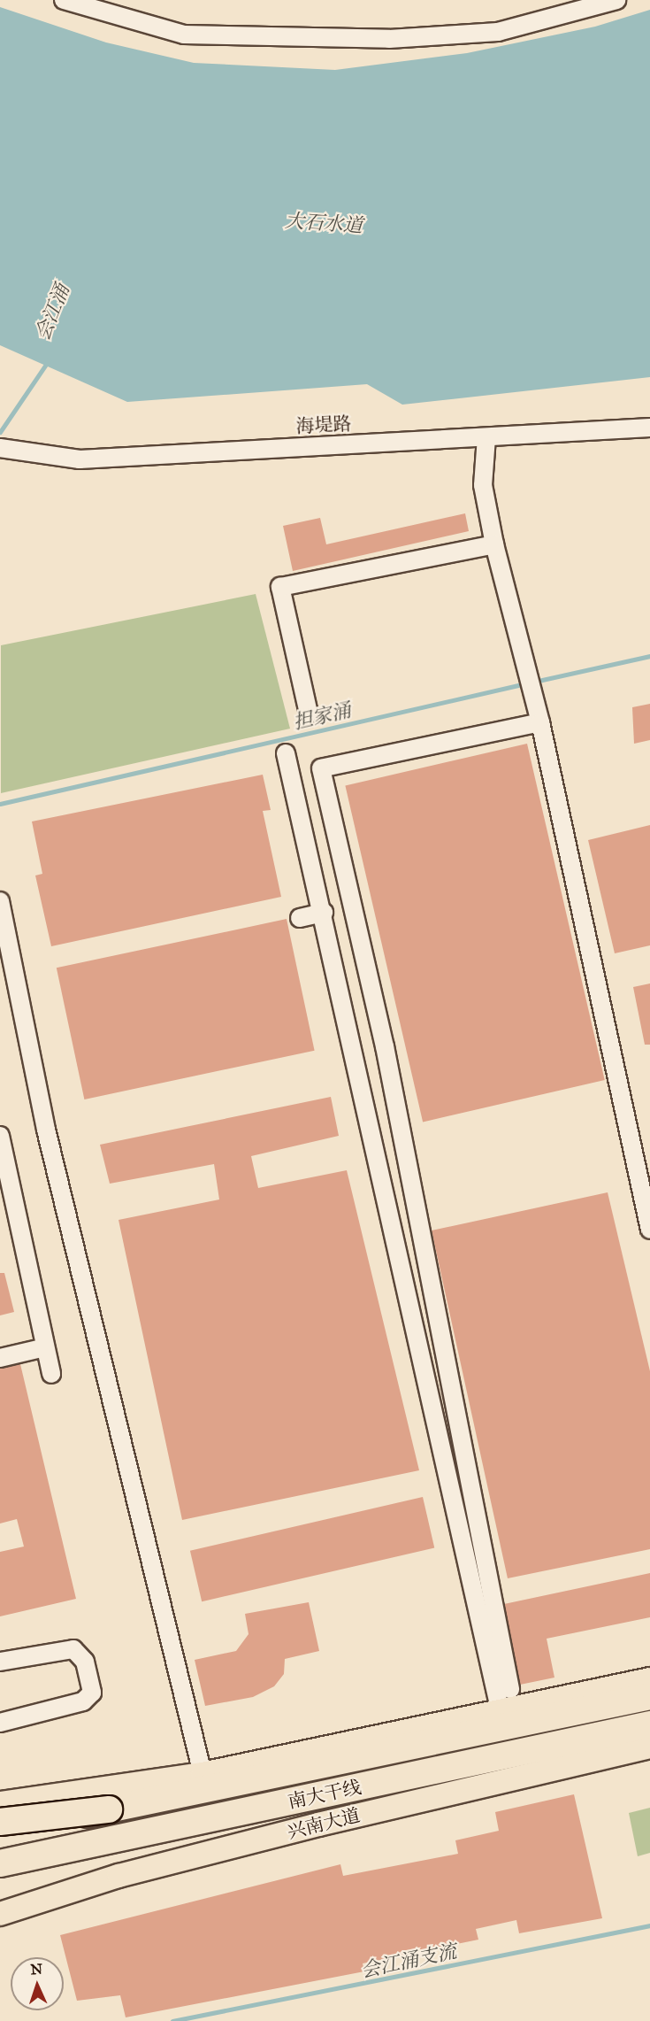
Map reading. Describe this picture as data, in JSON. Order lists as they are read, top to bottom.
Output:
{
  "streets": {
    "highway": ["南大干线"],
    "main road": ["兴南大道"],
    "street": ["海堤路"]
  },
  "water": [
    "大石水道",
    "会江涌",
    "担家涌",
    "会江涌支流"
  ],
  "north": "top"
}
